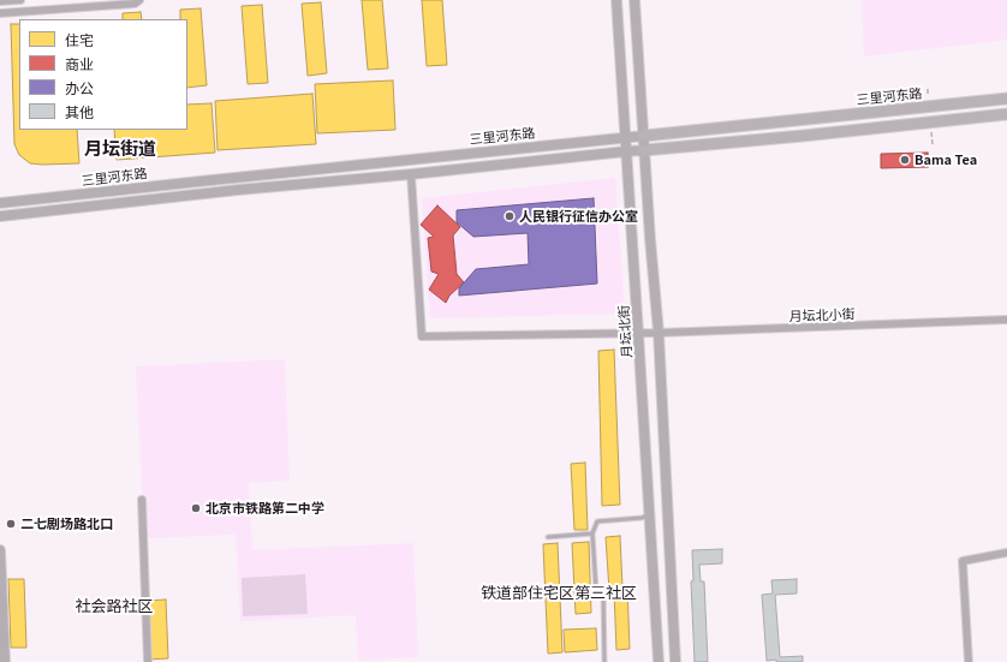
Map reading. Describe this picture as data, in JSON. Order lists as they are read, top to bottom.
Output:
{
  "streets": {
    "main road": ["三里河东路", "月坛北街"],
    "street": ["月坛北小街"]
  },
  "crossings": [
    ["三里河东路", "月坛北小街"],
    ["三里河东路", "月坛北街"],
    ["月坛北小街", "月坛北街"]
  ],
  "districts": ["月坛街道", "铁道部住宅区第三社区", "社会路社区"],
  "places": [
    "Bama Tea",
    "人民银行征信办公室",
    "北京市铁路第二中学",
    "二七剧场路北口"
  ],
  "legend": [
    "住宅",
    "商业",
    "办公",
    "其他"
  ]
}
